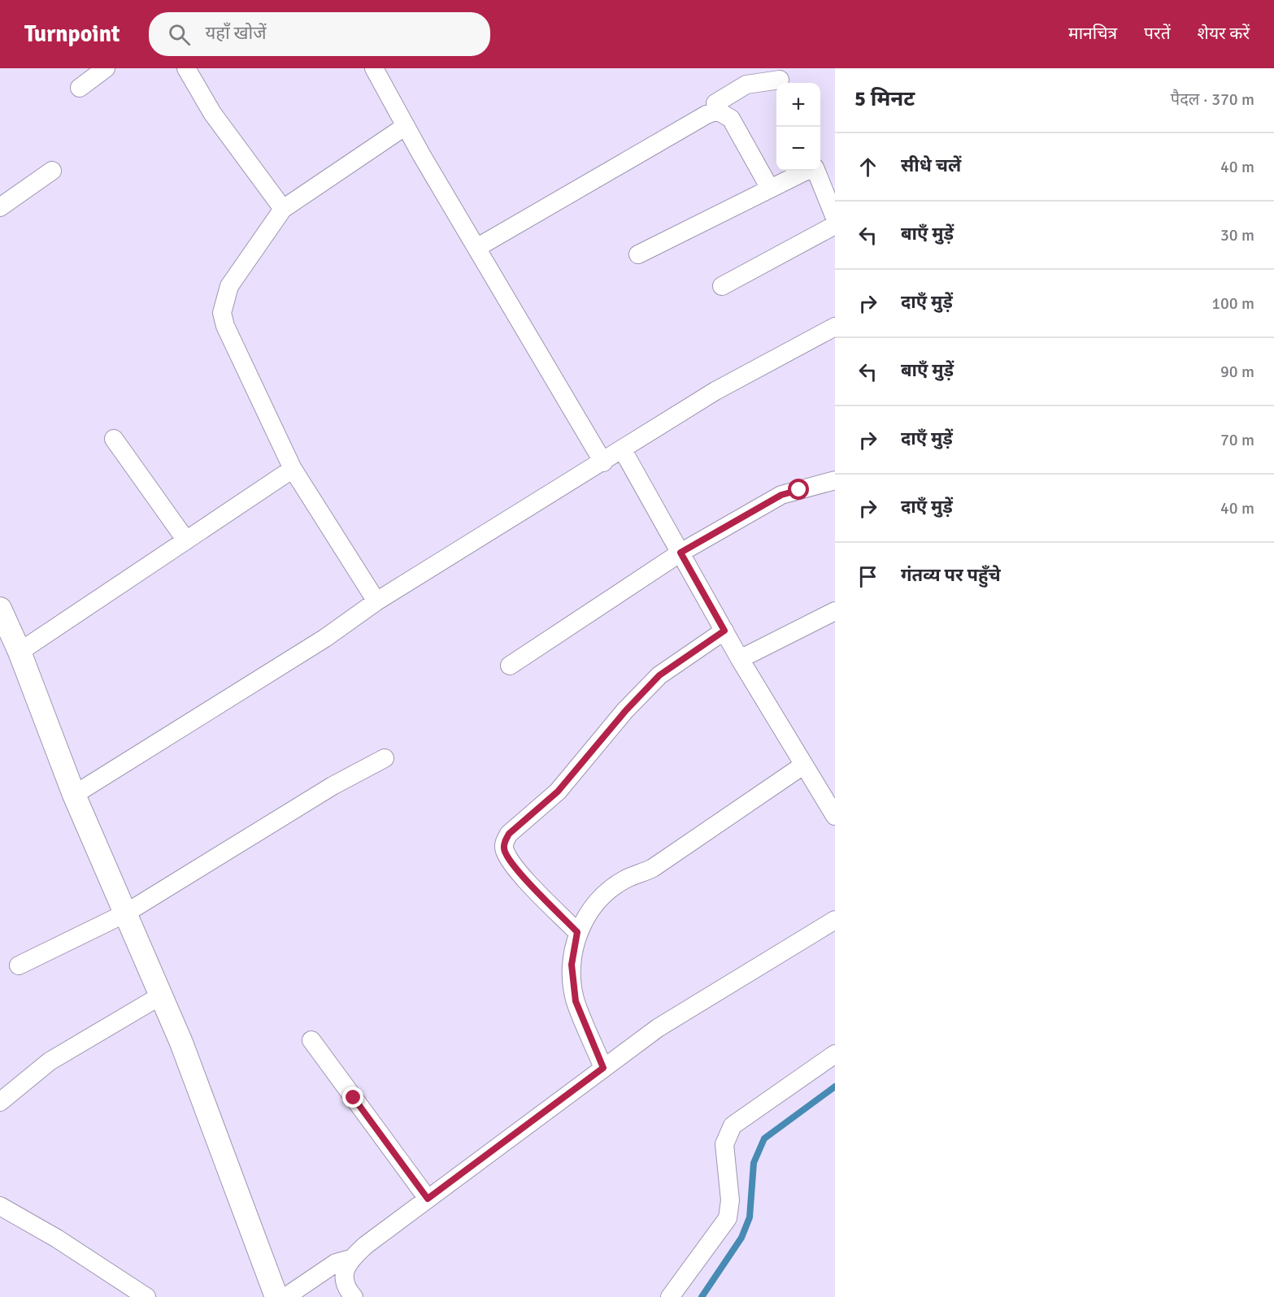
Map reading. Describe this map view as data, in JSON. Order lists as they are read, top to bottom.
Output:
{
  "page": {
    "header": "Turnpoint",
    "search": "यहाँ खोजें",
    "nav": ["मानचित्र", "परतें", "शेयर करें"],
    "heading": ["5 मिनट", "पैदल · 370 m"],
    "map_buttons": ["+", "−"],
    "list": [
      ["सीधे चलें", "40 m"],
      ["बाएँ मुड़ें", "30 m"],
      ["दाएँ मुड़ें", "100 m"],
      ["बाएँ मुड़ें", "90 m"],
      ["दाएँ मुड़ें", "70 m"],
      ["दाएँ मुड़ें", "40 m"],
      "गंतव्य पर पहुँचे"
    ]
  }
}
